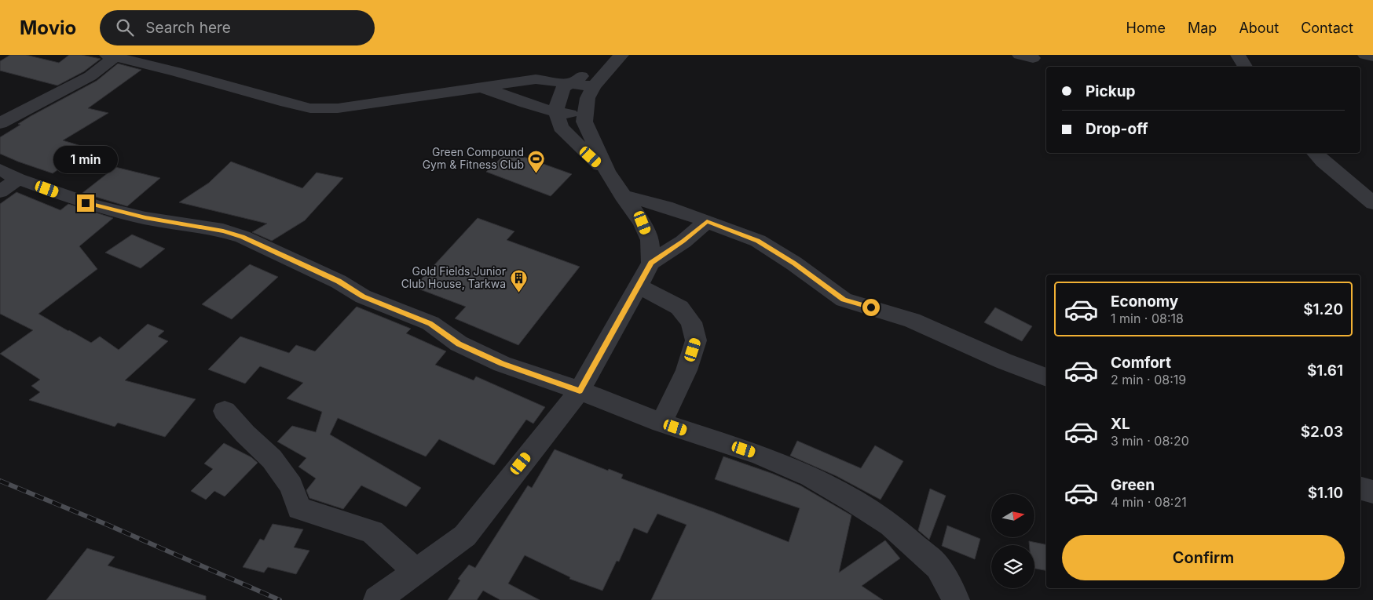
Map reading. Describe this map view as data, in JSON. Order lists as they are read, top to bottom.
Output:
{
  "places": {
    "sports": ["Green Compound Gym & Fitness Club"],
    "building": ["Gold Fields Junior Club House, Tarkwa"]
  },
  "north": "right",
  "page": {
    "header": "Movio",
    "search": "Search here",
    "nav": [
      "Home",
      "Map",
      "About",
      "Contact"
    ],
    "banner": ["Pickup", "Drop-off"],
    "bubble": "1 min",
    "list": [
      {
        "name": "Economy",
        "note": "1 min · 08:18",
        "value": "$1.20"
      },
      {
        "name": "Comfort",
        "note": "2 min · 08:19",
        "value": "$1.61"
      },
      {
        "name": "XL",
        "note": "3 min · 08:20",
        "value": "$2.03"
      },
      {
        "name": "Green",
        "note": "4 min · 08:21",
        "value": "$1.10"
      }
    ],
    "buttons": "Confirm"
  }
}
